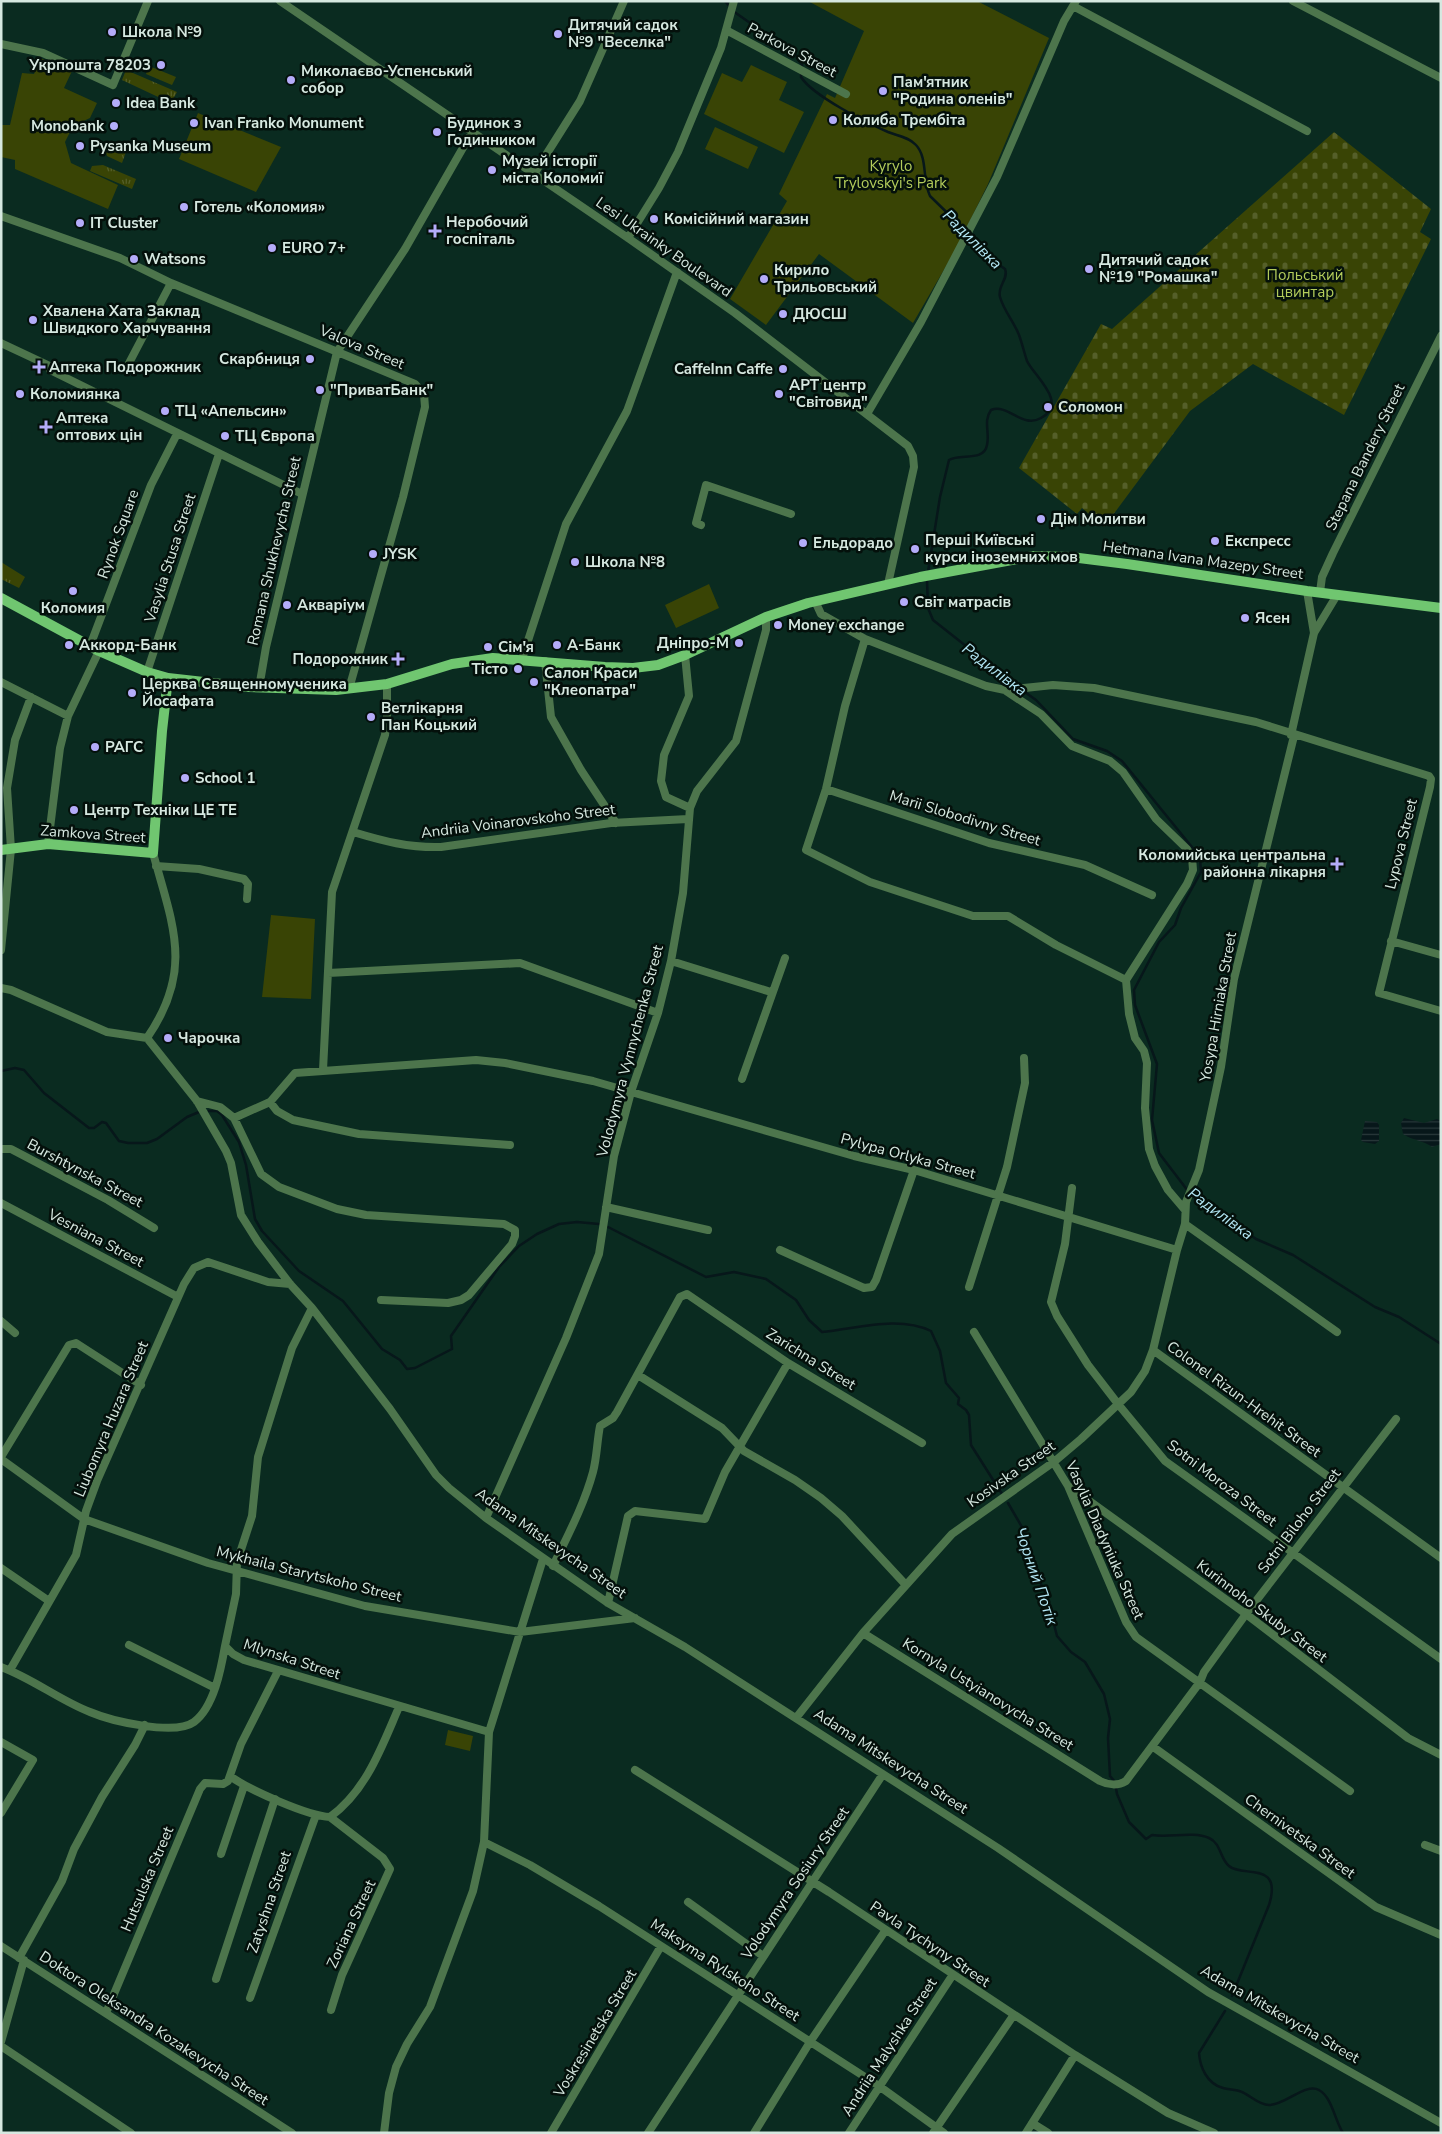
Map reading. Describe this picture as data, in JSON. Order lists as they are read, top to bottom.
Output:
{
  "streets": {
    "main road": ["Hetmana Ivana Mazepy Street", "Zamkova Street"],
    "street": [
      "Parkova Street",
      "Lesi Ukrainky Boulevard",
      "Valova Street",
      "Stepana Bandery Street",
      "Rynok Square",
      "Romana Shukhevycha Street",
      "Vasylia Stusa Street",
      "Marii Slobodivny Street",
      "Andriia Voinarovskoho Street",
      "Lypova Street",
      "Yosypa Hirniaka Street",
      "Volodymyra Vynnychenka Street",
      "Pylypa Orlyka Street",
      "Burshtynska Street",
      "Vesniana Street",
      "Zarichna Street",
      "Colonel Rizun-Hrehit Street",
      "Liubomyra Huzara Street",
      "Kosivska Street",
      "Sotni Moroza Street",
      "Sotni Biloho Street",
      "Vasylia Diadyniuka Street",
      "Adama Mitskevycha Street",
      "Mykhaila Starytskoho Street",
      "Kurinnoho Skuby Street",
      "Mlynska Street",
      "Kornyla Ustyianovycha Street",
      "Chernivetska Street",
      "Hutsulska Street",
      "Volodymyra Sosiury Street",
      "Zatyshna Street",
      "Zoriana Street",
      "Pavla Tychyny Street",
      "Maksyma Rylskoho Street",
      "Doktora Oleksandra Kozakevycha Street",
      "Voskresinetska Street",
      "Andriia Malyshka Street"
    ]
  },
  "crossings": [
    ["Lesi Ukrainky Boulevard", "Romana Shukhevycha Street"],
    ["Lesi Ukrainky Boulevard", "Hetmana Ivana Mazepy Street"],
    ["Valova Street", "Romana Shukhevycha Street"],
    ["Valova Street", "Hetmana Ivana Mazepy Street"],
    ["Stepana Bandery Street", "Hetmana Ivana Mazepy Street"],
    ["Rynok Square", "Hetmana Ivana Mazepy Street"],
    ["Rynok Square", "Zamkova Street"],
    ["Romana Shukhevycha Street", "Hetmana Ivana Mazepy Street"],
    ["Vasylia Stusa Street", "Hetmana Ivana Mazepy Street"],
    ["Hetmana Ivana Mazepy Street", "Volodymyra Vynnychenka Street"],
    ["Andriia Voinarovskoho Street", "Volodymyra Vynnychenka Street"],
    ["Lypova Street", "Yosypa Hirniaka Street"],
    ["Yosypa Hirniaka Street", "Kosivska Street"],
    ["Volodymyra Vynnychenka Street", "Pylypa Orlyka Street"],
    ["Volodymyra Vynnychenka Street", "Adama Mitskevycha Street"],
    ["Pylypa Orlyka Street", "Kosivska Street"],
    ["Pylypa Orlyka Street", "Sotni Moroza Street"],
    ["Vesniana Street", "Liubomyra Huzara Street"],
    ["Colonel Rizun-Hrehit Street", "Kosivska Street"],
    ["Colonel Rizun-Hrehit Street", "Sotni Biloho Street"],
    ["Liubomyra Huzara Street", "Adama Mitskevycha Street"],
    ["Liubomyra Huzara Street", "Mykhaila Starytskoho Street"],
    ["Liubomyra Huzara Street", "Mlynska Street"],
    ["Kosivska Street", "Sotni Moroza Street"],
    ["Kosivska Street", "Vasylia Diadyniuka Street"],
    ["Kosivska Street", "Adama Mitskevycha Street"],
    ["Kosivska Street", "Kornyla Ustyianovycha Street"],
    ["Sotni Moroza Street", "Sotni Biloho Street"],
    ["Sotni Biloho Street", "Vasylia Diadyniuka Street"],
    ["Sotni Biloho Street", "Kurinnoho Skuby Street"],
    ["Sotni Biloho Street", "Kornyla Ustyianovycha Street"],
    ["Sotni Biloho Street", "Chernivetska Street"],
    ["Vasylia Diadyniuka Street", "Kurinnoho Skuby Street"],
    ["Adama Mitskevycha Street", "Mykhaila Starytskoho Street"],
    ["Adama Mitskevycha Street", "Volodymyra Sosiury Street"],
    ["Hutsulska Street", "Doktora Oleksandra Kozakevycha Street"],
    ["Volodymyra Sosiury Street", "Pavla Tychyny Street"],
    ["Volodymyra Sosiury Street", "Maksyma Rylskoho Street"],
    ["Pavla Tychyny Street", "Andriia Malyshka Street"],
    ["Maksyma Rylskoho Street", "Voskresinetska Street"],
    ["Maksyma Rylskoho Street", "Andriia Malyshka Street"]
  ],
  "water": ["Радилівка", "Чорний Потік"],
  "parks": ["Kyrylo Trylovskyi's Park", "Польський цвинтар"],
  "places": {
    "other": [
      "Школа №9",
      "Дитячий садок №9 \"Веселка\"",
      "Укрпошта 78203",
      "Миколаєво-Успенський собор",
      "Пам'ятник \"Родина оленів\"",
      "Idea Bank",
      "Колиба Трембіта",
      "Ivan Franko Monument",
      "Monobank",
      "Будинок з Годинником",
      "Pysanka Museum",
      "Музей історії міста Коломиї",
      "Готель «Коломия»",
      "Комісійний магазин",
      "IT Cluster",
      "EURO 7+",
      "Watsons",
      "Дитячий садок №19 \"Ромашка\"",
      "Кирило Трильовський",
      "ДЮСШ",
      "Хвалена Хата Заклад Швидкого Харчування",
      "Скарбниця",
      "CaffeInn Caffe",
      "\"ПриватБанк\"",
      "Коломиянка",
      "АРТ центр \"Світовид\"",
      "Соломон",
      "ТЦ «Апельсин»",
      "ТЦ Європа",
      "Дім Молитви",
      "Експресс",
      "Ельдорадо",
      "Перші Київські курси іноземних мов",
      "JYSK",
      "Школа №8",
      "Коломия",
      "Світ матрасів",
      "Акваріум",
      "Ясен",
      "Money exchange",
      "Дніпро-М",
      "Аккорд-Банк",
      "А-Банк",
      "Сім'я",
      "Тісто",
      "Салон Краси \"Клеопатра\"",
      "Церква Священномученика Йосафата",
      "Ветлікарня Пан Коцький",
      "РАГС",
      "School 1",
      "Центр Техніки ЦЕ ТЕ",
      "Чарочка"
    ],
    "health": [
      "Неробочий госпіталь",
      "Аптека Подорожник",
      "Аптека оптових цін",
      "Подорожник",
      "Коломийська центральна районна лікарня"
    ]
  }
}
